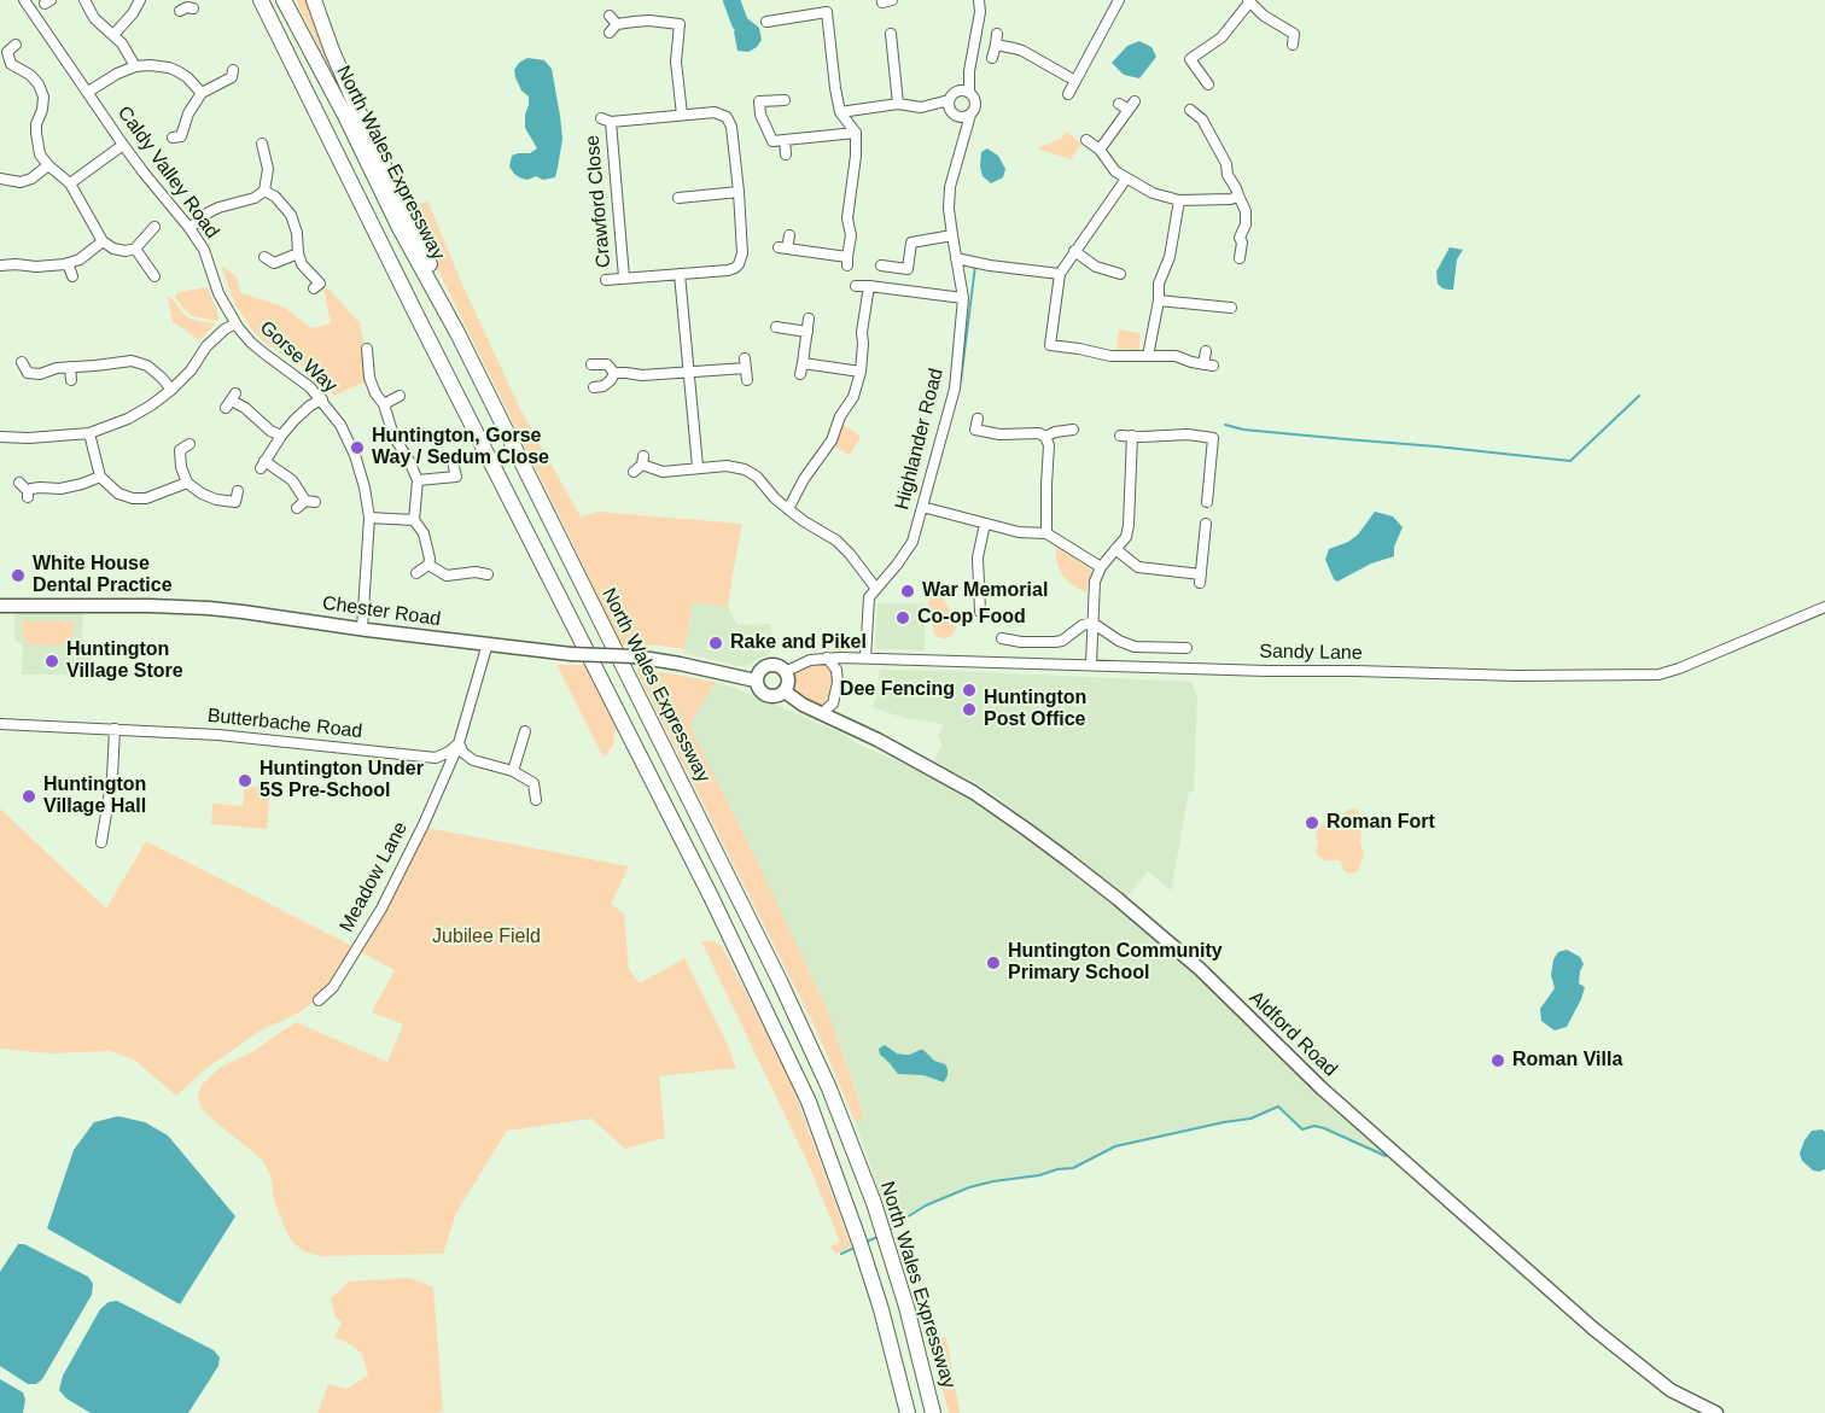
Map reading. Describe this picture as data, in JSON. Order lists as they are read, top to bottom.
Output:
{
  "streets": {
    "highway": ["North Wales Expressway"],
    "main road": ["Chester Road", "Aldford Road"],
    "street": [
      "Caldy Valley Road",
      "Crawford Close",
      "Gorse Way",
      "Highlander Road",
      "Sandy Lane",
      "Butterbache Road",
      "Meadow Lane"
    ]
  },
  "crossings": [
    ["Caldy Valley Road", "Gorse Way"],
    ["Gorse Way", "Chester Road"],
    ["Highlander Road", "Sandy Lane"],
    ["Chester Road", "Sandy Lane"],
    ["Chester Road", "Aldford Road"],
    ["Sandy Lane", "Aldford Road"],
    ["Butterbache Road", "Meadow Lane"]
  ],
  "parks": ["Jubilee Field"],
  "places": [
    "Huntington, Gorse Way / Sedum Close",
    "White House Dental Practice",
    "War Memorial",
    "Co-op Food",
    "Rake and Pikel",
    "Huntington Village Store",
    "Dee Fencing",
    "Huntington Post Office",
    "Huntington Under 5S Pre-School",
    "Huntington Village Hall",
    "Roman Fort",
    "Huntington Community Primary School",
    "Roman Villa"
  ]
}
